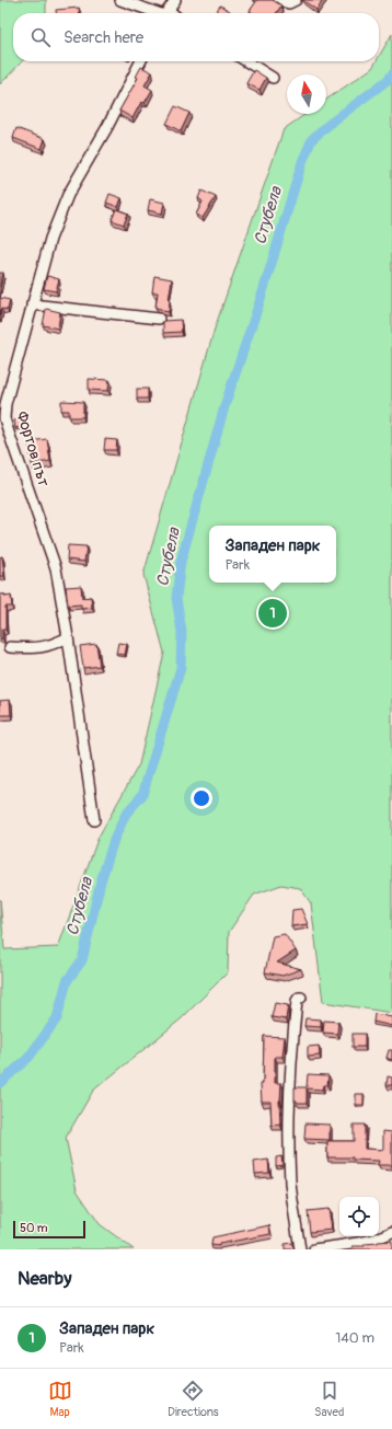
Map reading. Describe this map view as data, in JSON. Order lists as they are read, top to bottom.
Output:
{
  "streets": {
    "street": ["Фортов път"]
  },
  "water": ["Стубела"],
  "scale_bar": "50 m",
  "north": "top",
  "page": {
    "search": "Search here",
    "popup": ["Западен парк", "Park"],
    "pins": "1",
    "scale": "50 m",
    "heading": "Nearby",
    "list": [
      {
        "mark": "1",
        "name": "Западен парк",
        "note": "Park",
        "value": "140 m"
      }
    ],
    "nav": ["Map", "Directions", "Saved"]
  }
}
